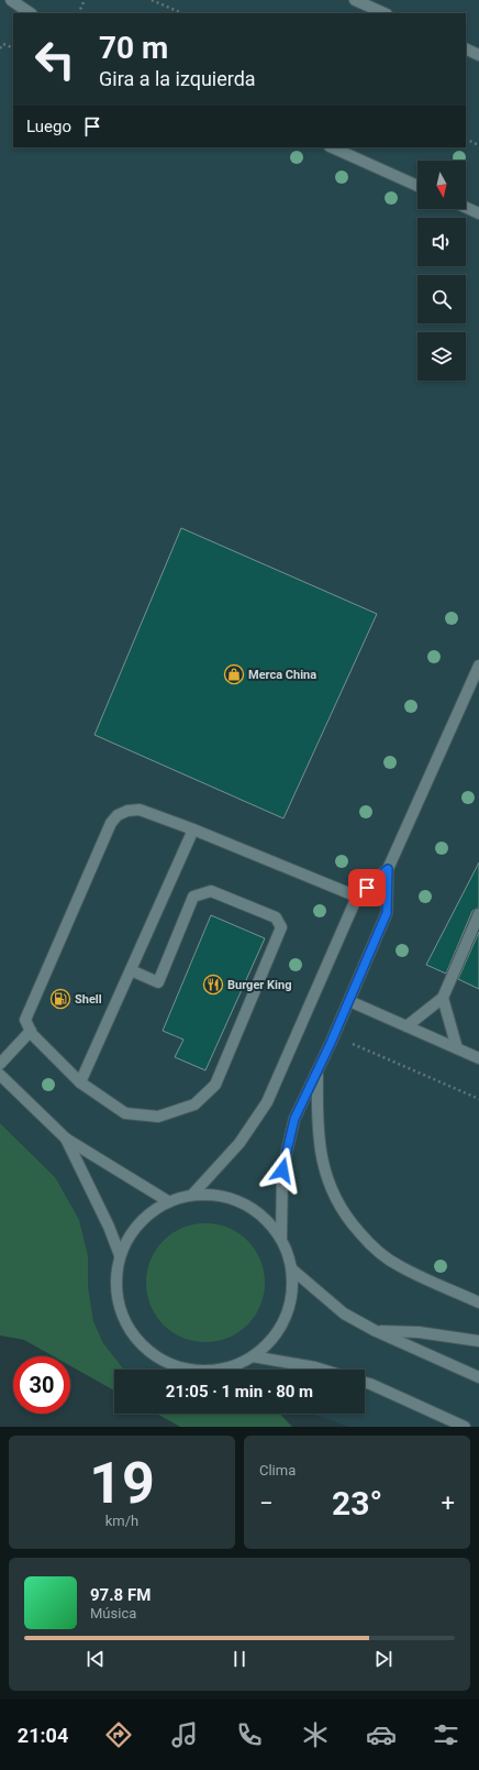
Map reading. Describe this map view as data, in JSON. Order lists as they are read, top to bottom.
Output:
{
  "places": {
    "shop": ["Merca China"],
    "restaurant": ["Burger King"],
    "fuel station": ["Shell"]
  },
  "north": "bottom",
  "page": {
    "turn": ["70 m", "Gira a la izquierda"],
    "then": "Luego",
    "limit": "30",
    "trip": "21:05 · 1 min · 80 m",
    "tile": [
      ["19", "km/h"],
      "Clima"
    ],
    "heat": ["−", "23°", "+"],
    "song": ["97.8 FM", "Música"],
    "tabs": "21:04"
  }
}
